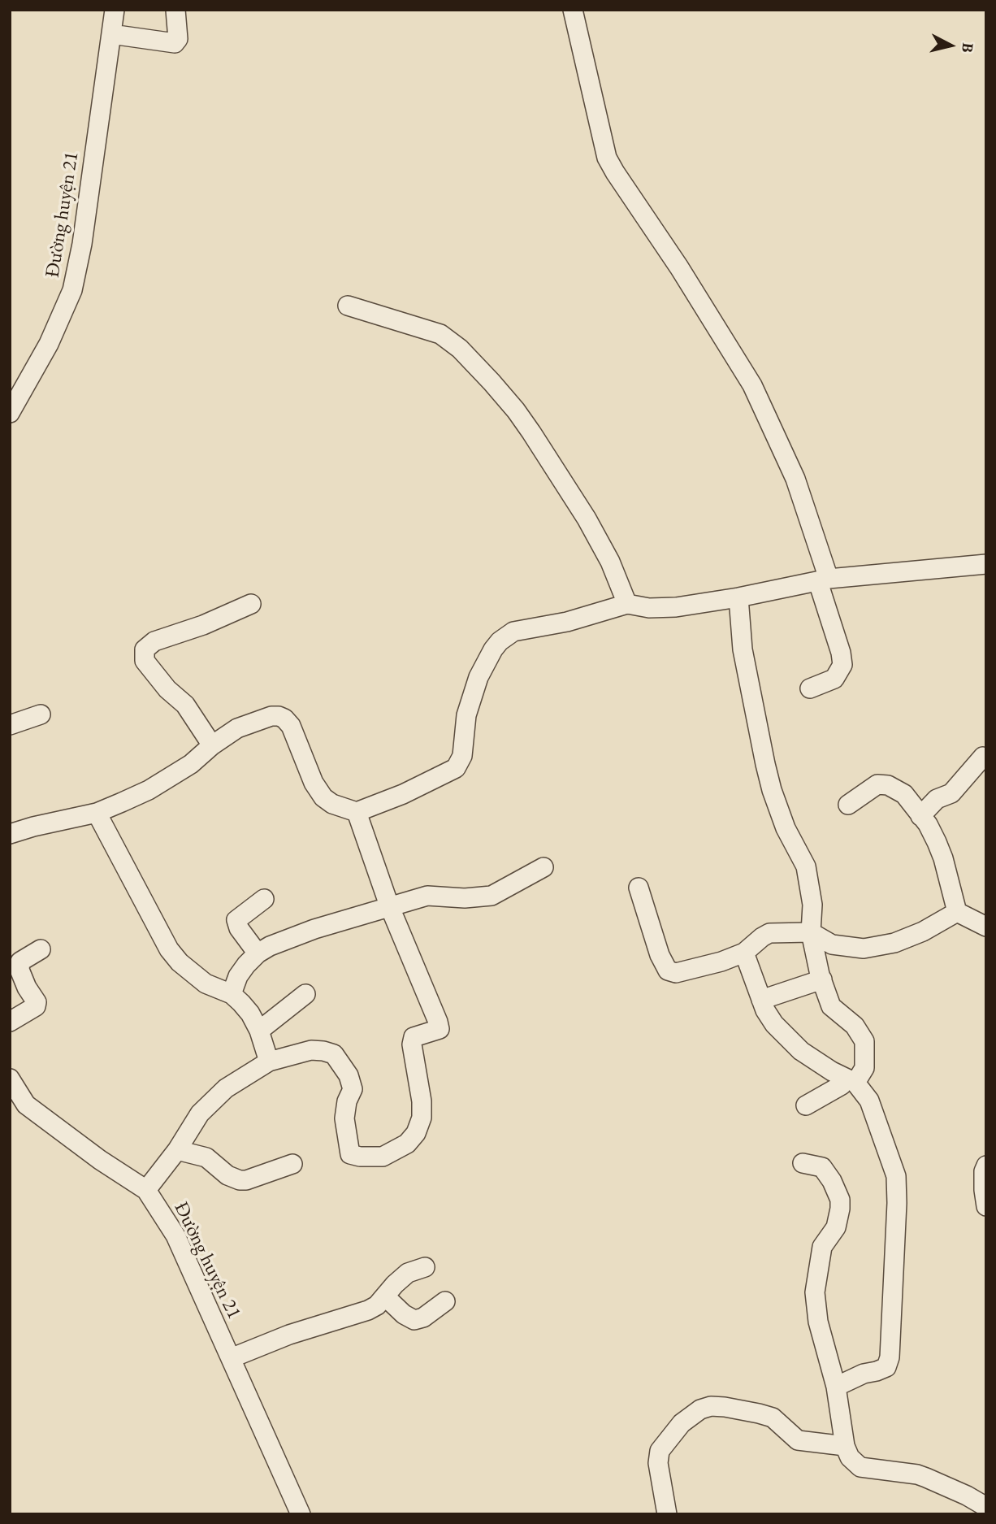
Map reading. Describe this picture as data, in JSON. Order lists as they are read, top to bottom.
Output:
{
  "streets": {
    "street": ["Đường huyện 21"]
  },
  "north": "right"
}
